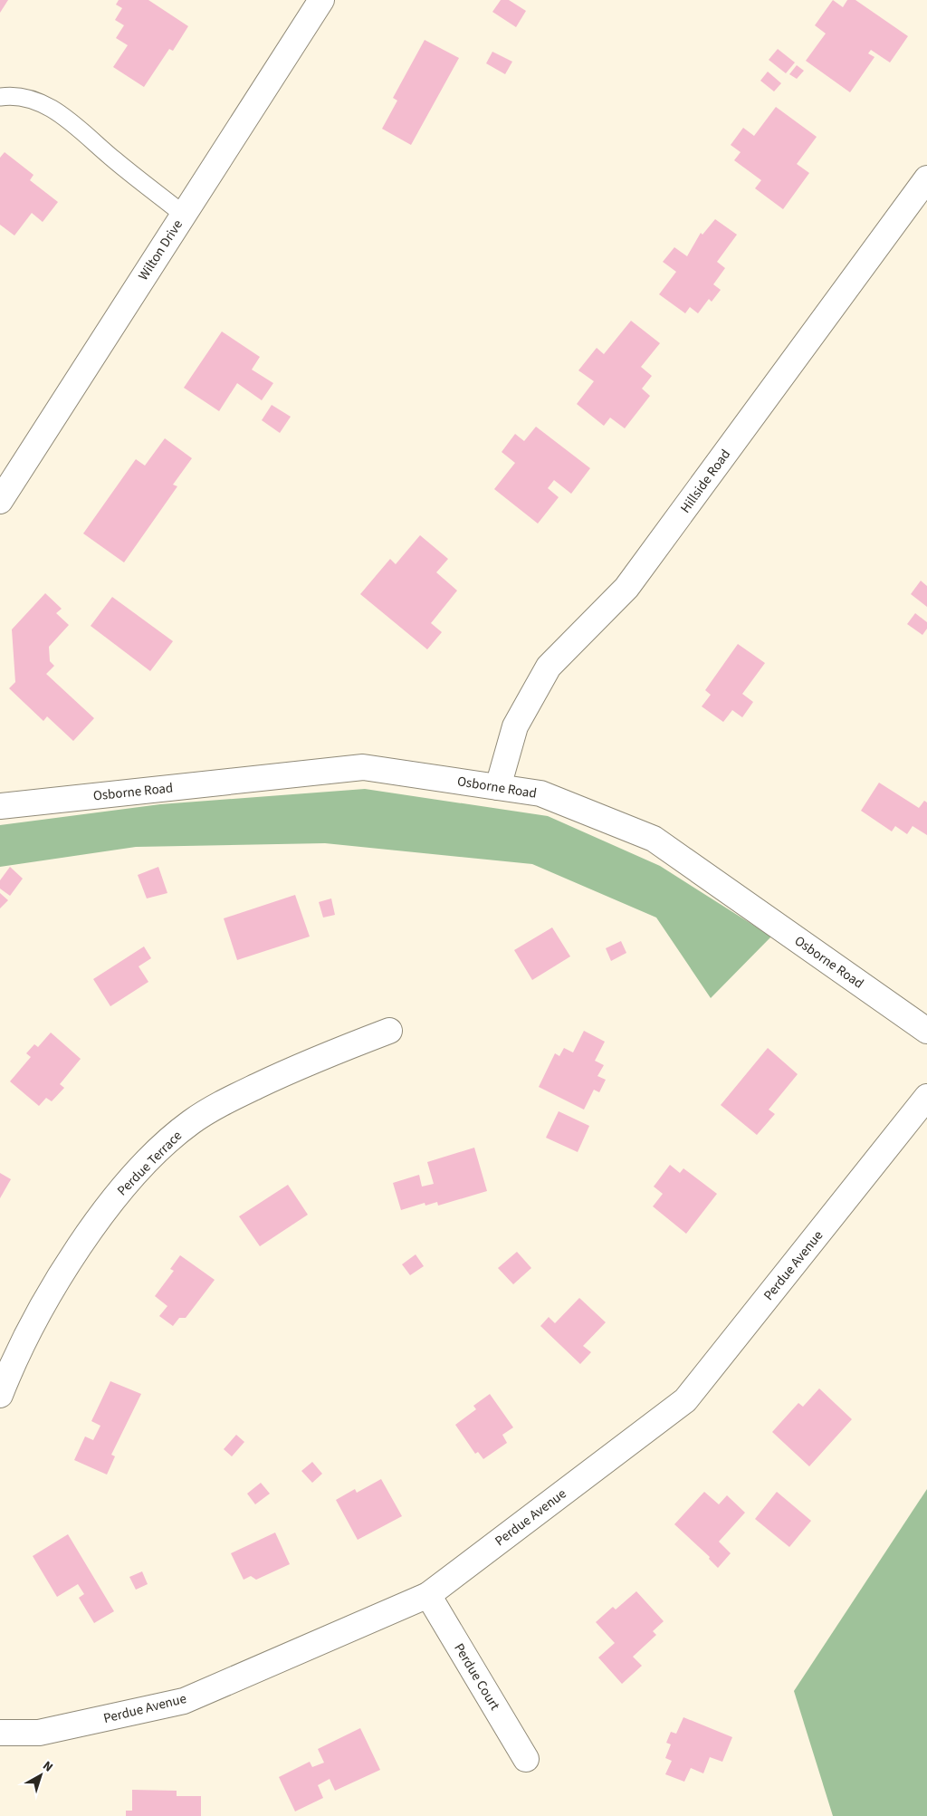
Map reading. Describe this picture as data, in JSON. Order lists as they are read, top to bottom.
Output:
{
  "streets": {
    "street": [
      "Wilton Drive",
      "Hillside Road",
      "Osborne Road",
      "Perdue Terrace",
      "Perdue Avenue",
      "Perdue Court"
    ]
  },
  "crossings": [
    ["Hillside Road", "Osborne Road"],
    ["Perdue Avenue", "Perdue Court"]
  ],
  "north": "top right"
}
